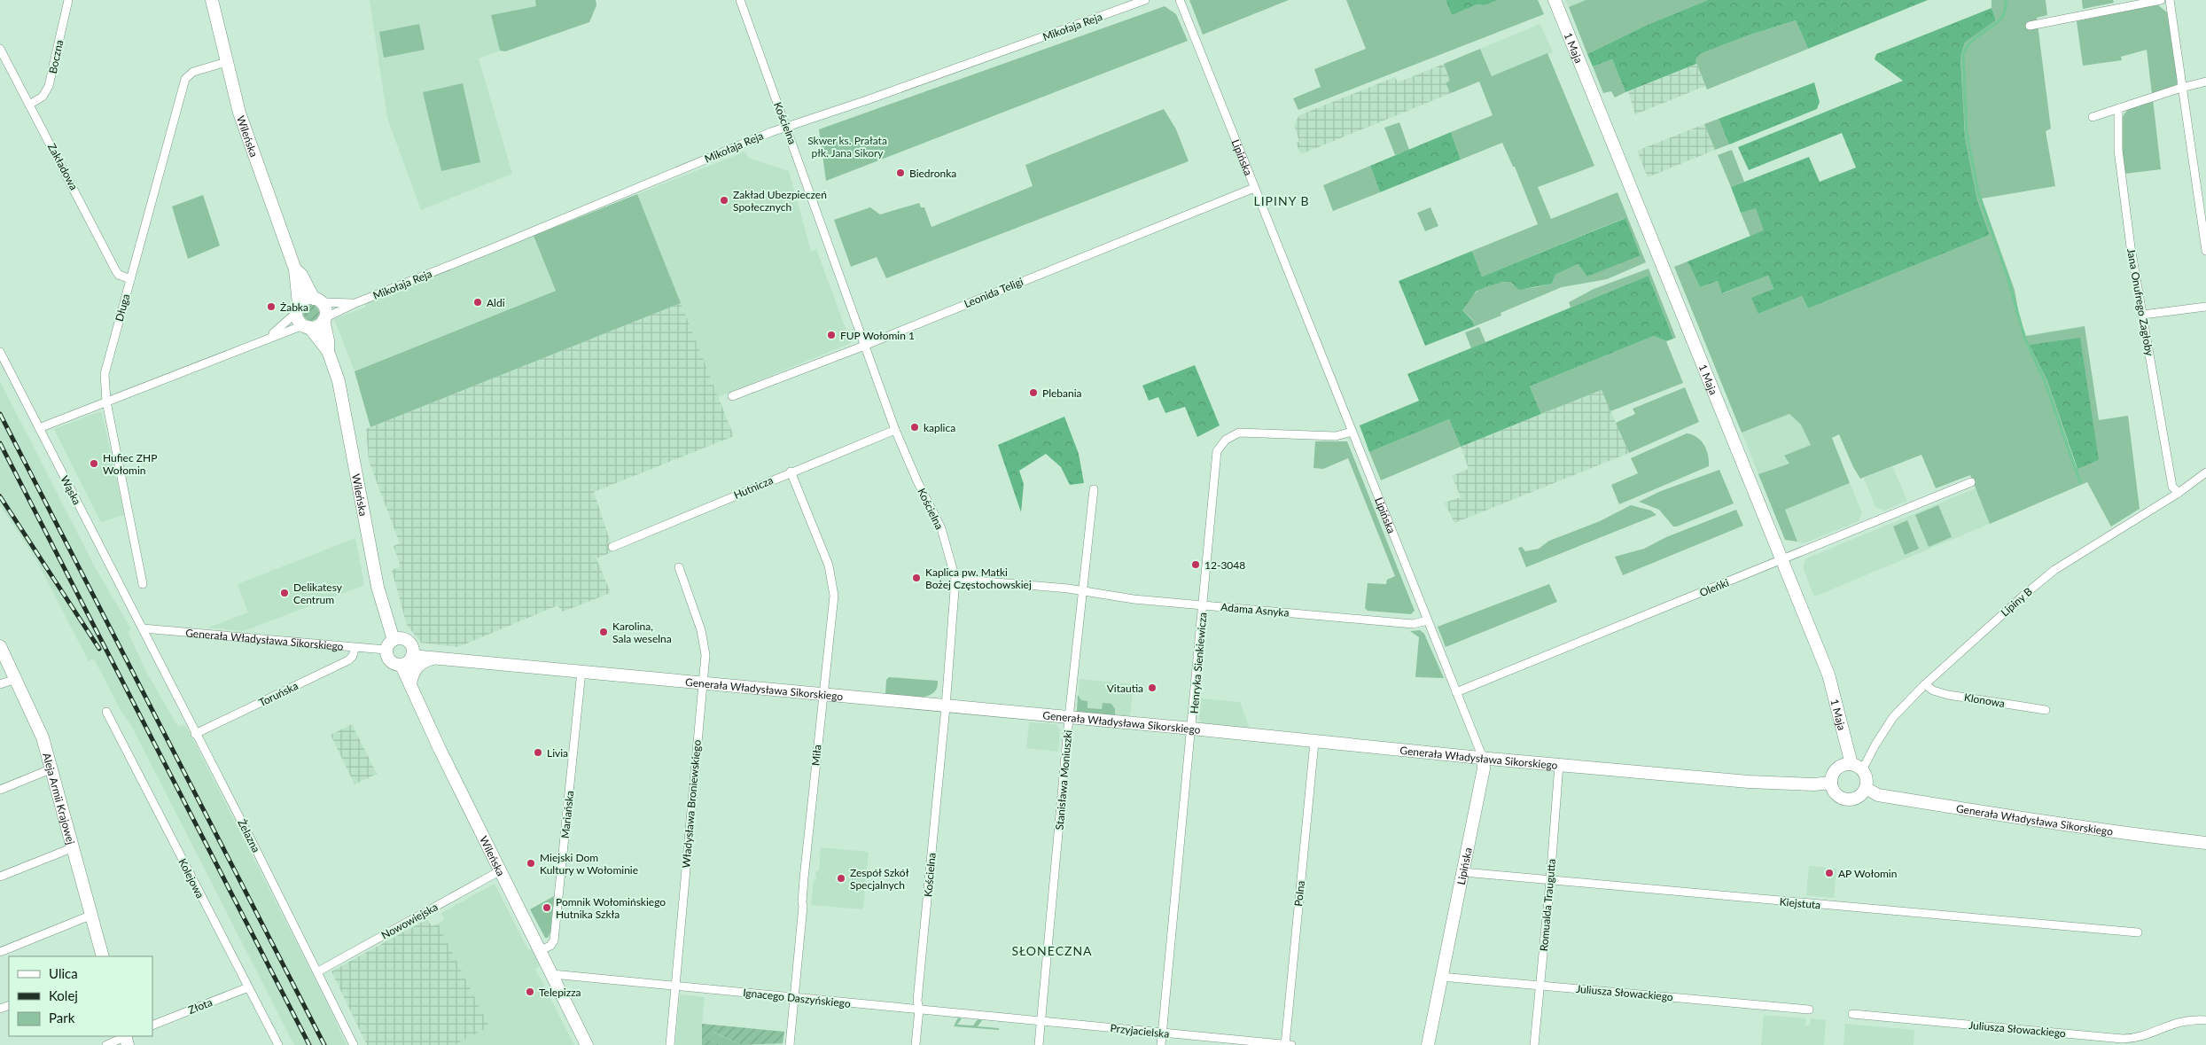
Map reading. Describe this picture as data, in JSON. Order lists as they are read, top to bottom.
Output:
{
  "streets": {
    "street": [
      "Mikołaja Reja",
      "1 Maja",
      "Boczna",
      "Kościelna",
      "Wileńska",
      "Lipińska",
      "Zakładowa",
      "Leonida Teligi",
      "Jana Onufrego Zagłoby",
      "Długa",
      "Hutnicza",
      "Wąska",
      "Oleńki",
      "Lipiny B",
      "Adama Asnyka",
      "Generała Władysława Sikorskiego",
      "Henryka Sienkiewicza",
      "Toruńska",
      "Klonowa",
      "Miła",
      "Stanisława Moniuszki",
      "Aleja Armii Krajowej",
      "Władysława Broniewskiego",
      "Mariańska",
      "Żelazna",
      "Kolejowa",
      "Polna",
      "Kiejstuta",
      "Romualda Traugutta",
      "Nowowiejska",
      "Juliusza Słowackiego",
      "Ignacego Daszyńskiego",
      "Złota",
      "Przyjacielska"
    ]
  },
  "crossings": [
    ["Mikołaja Reja", "Kościelna"],
    ["Mikołaja Reja", "Wileńska"],
    ["1 Maja", "Oleńki"],
    ["1 Maja", "Lipiny B"],
    ["1 Maja", "Generała Władysława Sikorskiego"],
    ["Boczna", "Zakładowa"],
    ["Kościelna", "Leonida Teligi"],
    ["Kościelna", "Hutnicza"],
    ["Kościelna", "Adama Asnyka"],
    ["Kościelna", "Generała Władysława Sikorskiego"],
    ["Kościelna", "Ignacego Daszyńskiego"],
    ["Wileńska", "Długa"],
    ["Wileńska", "Generała Władysława Sikorskiego"],
    ["Wileńska", "Mariańska"],
    ["Wileńska", "Nowowiejska"],
    ["Wileńska", "Ignacego Daszyńskiego"],
    ["Lipińska", "Leonida Teligi"],
    ["Lipińska", "Oleńki"],
    ["Lipińska", "Adama Asnyka"],
    ["Lipińska", "Generała Władysława Sikorskiego"],
    ["Lipińska", "Henryka Sienkiewicza"],
    ["Lipińska", "Kiejstuta"],
    ["Lipińska", "Juliusza Słowackiego"],
    ["Zakładowa", "Długa"],
    ["Jana Onufrego Zagłoby", "Lipiny B"],
    ["Hutnicza", "Miła"],
    ["Wąska", "Generała Władysława Sikorskiego"],
    ["Wąska", "Żelazna"],
    ["Lipiny B", "Generała Władysława Sikorskiego"],
    ["Lipiny B", "Klonowa"],
    ["Adama Asnyka", "Henryka Sienkiewicza"],
    ["Adama Asnyka", "Stanisława Moniuszki"],
    ["Generała Władysława Sikorskiego", "Henryka Sienkiewicza"],
    ["Generała Władysława Sikorskiego", "Toruńska"],
    ["Generała Władysława Sikorskiego", "Miła"],
    ["Generała Władysława Sikorskiego", "Stanisława Moniuszki"],
    ["Generała Władysława Sikorskiego", "Władysława Broniewskiego"],
    ["Generała Władysława Sikorskiego", "Mariańska"],
    ["Generała Władysława Sikorskiego", "Żelazna"],
    ["Generała Władysława Sikorskiego", "Polna"],
    ["Generała Władysława Sikorskiego", "Romualda Traugutta"],
    ["Henryka Sienkiewicza", "Przyjacielska"],
    ["Toruńska", "Żelazna"],
    ["Miła", "Ignacego Daszyńskiego"],
    ["Stanisława Moniuszki", "Ignacego Daszyńskiego"],
    ["Stanisława Moniuszki", "Przyjacielska"],
    ["Władysława Broniewskiego", "Ignacego Daszyńskiego"],
    ["Żelazna", "Nowowiejska"],
    ["Kolejowa", "Złota"],
    ["Polna", "Przyjacielska"],
    ["Kiejstuta", "Romualda Traugutta"],
    ["Romualda Traugutta", "Juliusza Słowackiego"],
    ["Ignacego Daszyńskiego", "Przyjacielska"]
  ],
  "districts": ["LIPINY B", "SŁONECZNA"],
  "parks": ["Skwer ks. Prałata płk. Jana Sikory"],
  "places": [
    "Biedronka",
    "Zakład Ubezpieczeń Społecznych",
    "Aldi",
    "Żabka",
    "FUP Wołomin 1",
    "Plebania",
    "kaplica",
    "Hufiec ZHP Wołomin",
    "12-3048",
    "Kaplica pw. Matki Bożej Częstochowskiej",
    "Delikatesy Centrum",
    "Karolina, Sala weselna",
    "Vitautia",
    "Livia",
    "Miejski Dom Kultury w Wołominie",
    "AP Wołomin",
    "Zespół Szkół Specjalnych",
    "Pomnik Wołomińskiego Hutnika Szkła",
    "Telepizza"
  ],
  "legend": ["Ulica", "Kolej", "Park"]
}
